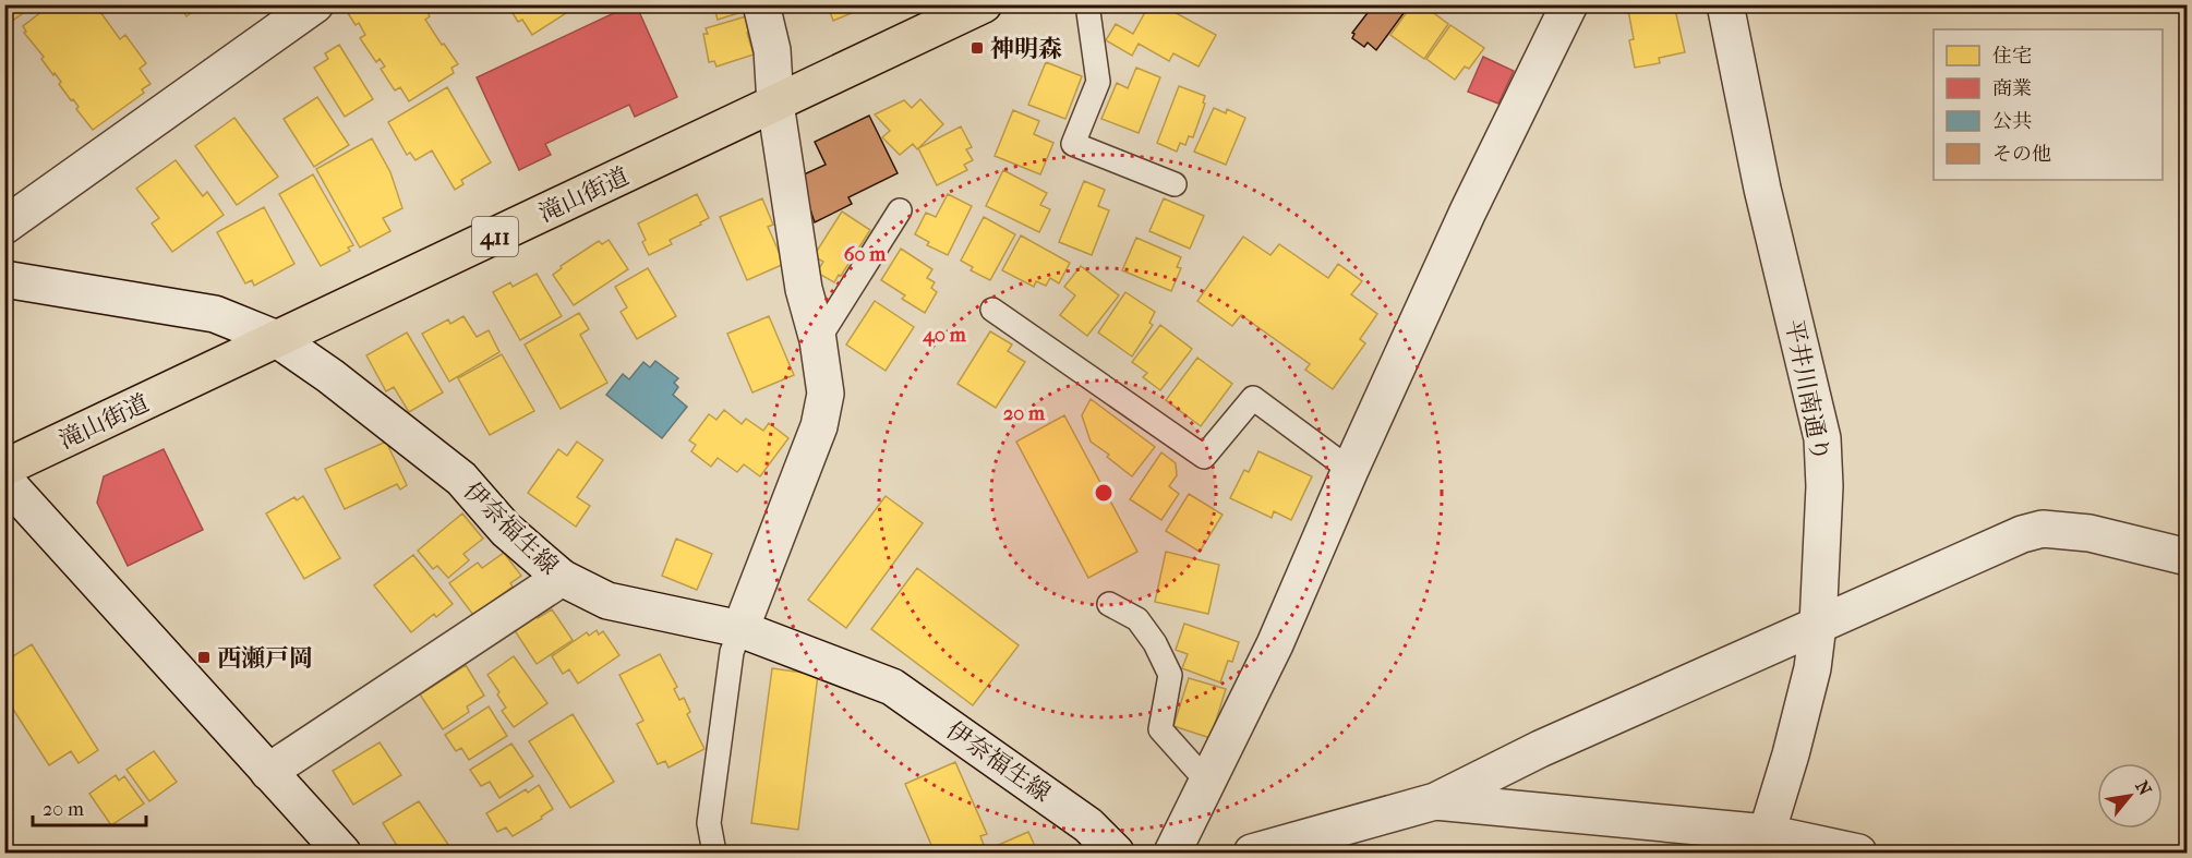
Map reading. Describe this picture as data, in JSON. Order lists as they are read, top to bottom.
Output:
{
  "streets": {
    "highway": ["滝山街道", "411"],
    "street": ["平井川南通り", "伊奈福生線"]
  },
  "crossings": [
    ["滝山街道", "伊奈福生線"]
  ],
  "places": {
    "transit": ["神明森", "西瀬戸岡"]
  },
  "legend": [
    "住宅",
    "商業",
    "公共",
    "その他"
  ],
  "scale_bar": "20 m",
  "north": "top right",
  "rings": ["60 m", "40 m", "20 m"]
}
